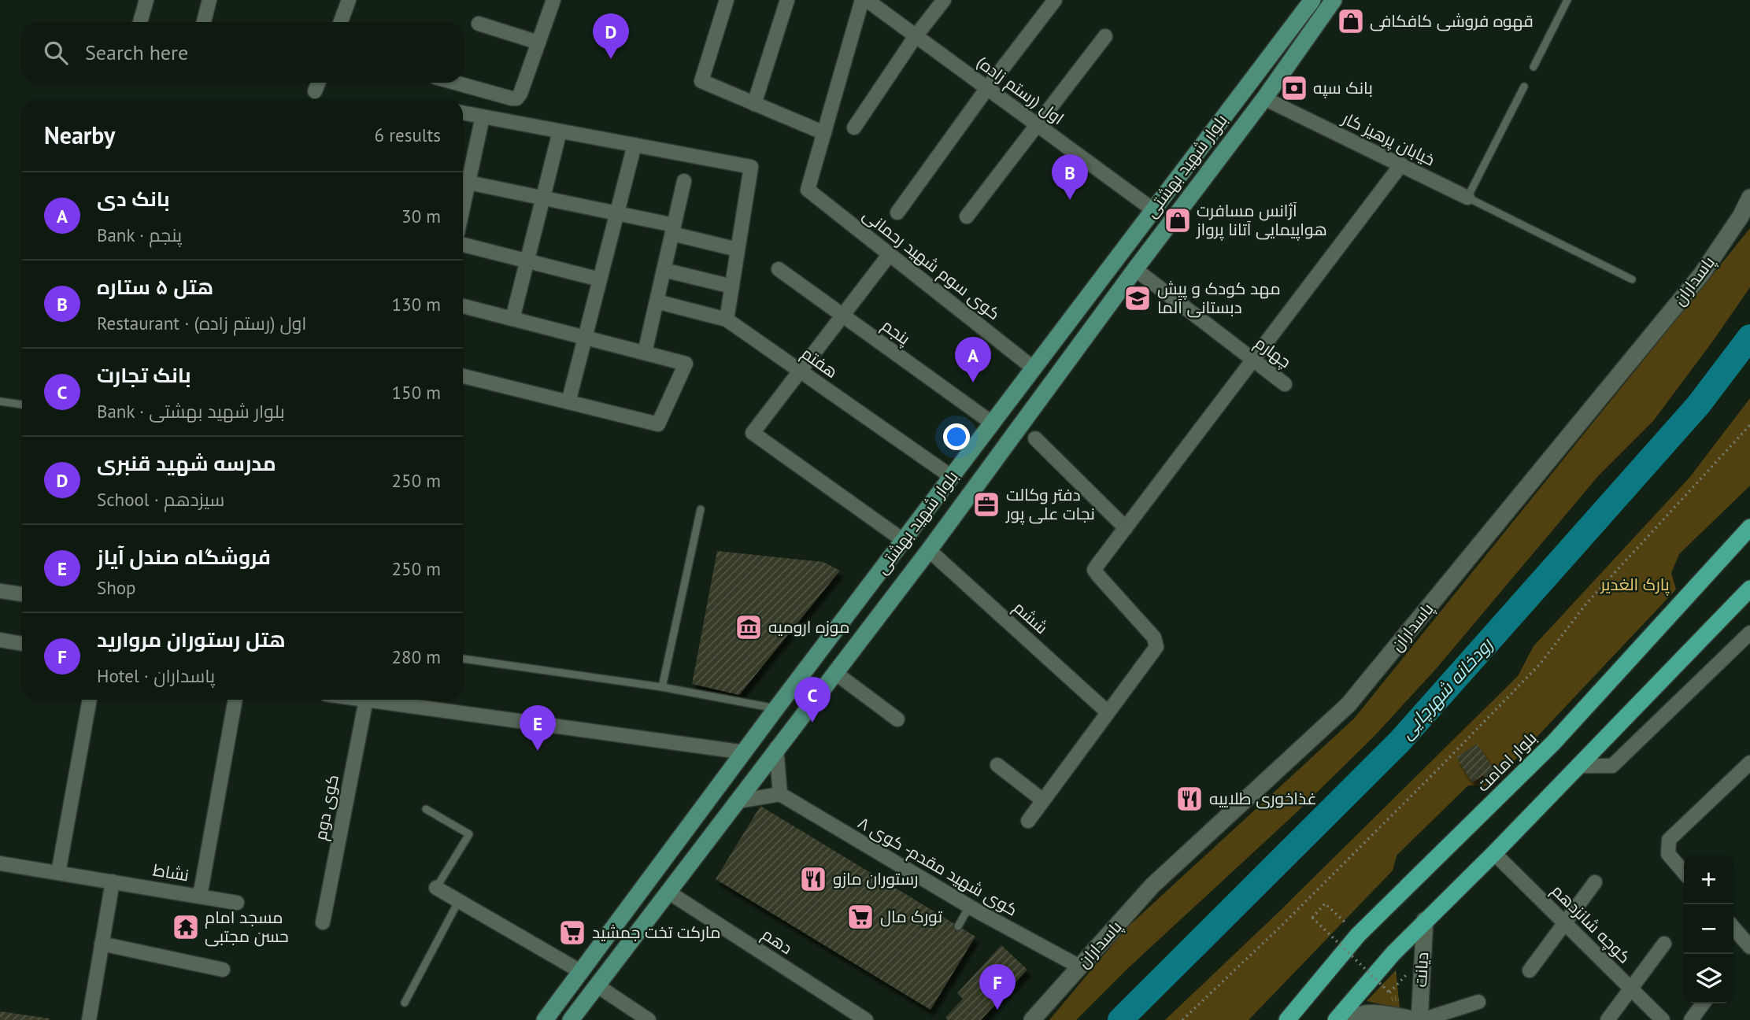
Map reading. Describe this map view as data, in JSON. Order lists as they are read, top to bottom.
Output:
{
  "streets": {
    "highway": ["بلوار امامت"],
    "main road": ["بلوار شهید بهشتی", "پاسداران", "دیانت"],
    "street": [
      "اول (رستم زاده)",
      "خیابان پرهیز کار",
      "کوی سوم شهید رحمانی",
      "پنجم",
      "چهارم",
      "هفتم",
      "ششم",
      "کوی دوم",
      "کوی شهید مقدم- کوی ۸",
      "نشاط",
      "کوچه شانزدهم",
      "دهم"
    ]
  },
  "crossings": [
    ["اول (رستم زاده)", "بلوار شهید بهشتی"],
    ["خیابان پرهیز کار", "بلوار شهید بهشتی"],
    ["بلوار شهید بهشتی", "کوی سوم شهید رحمانی"],
    ["بلوار شهید بهشتی", "پنجم"],
    ["بلوار شهید بهشتی", "چهارم"],
    ["بلوار شهید بهشتی", "هفتم"],
    ["بلوار شهید بهشتی", "ششم"],
    ["بلوار شهید بهشتی", "دهم"],
    ["پاسداران", "کوی شهید مقدم- کوی ۸"]
  ],
  "water": ["رودخانه شهرچایی"],
  "parks": ["پارک الغدیر"],
  "places": {
    "shop": ["قهوه فروشی کافکافی", "آژانس مسافرت هواپیمایی آتانا پرواز"],
    "bank": ["بانک سپه"],
    "school or university": ["مهد کودک و پیش دبستانی آلما"],
    "office": ["دفتر وکالت نجات علی پور"],
    "museum": ["موزه ارومیه"],
    "restaurant": ["غذاخوری طلاییه", "رستوران مازو"],
    "supermarket": ["تورک مال", "مارکت تخت جمشید"],
    "temple": ["مسجد امام حسن مجتبی"]
  },
  "page": {
    "pins": [
      "D",
      "B",
      "A",
      "C",
      "E",
      "F"
    ],
    "search": "Search here",
    "heading": ["Nearby", "6 results"],
    "list": [
      {
        "mark": "A",
        "name": "بانک دی",
        "note": "Bank · پنجم",
        "value": "30 m"
      },
      {
        "mark": "B",
        "name": "هتل ۵ ستاره",
        "note": "Restaurant · اول (رستم زاده)",
        "value": "130 m"
      },
      {
        "mark": "C",
        "name": "بانک تجارت",
        "note": "Bank · بلوار شهید بهشتی",
        "value": "150 m"
      },
      {
        "mark": "D",
        "name": "مدرسه شهید قنبری",
        "note": "School · سیزدهم",
        "value": "250 m"
      },
      {
        "mark": "E",
        "name": "فروشگاه صندل آیاز",
        "note": "Shop",
        "value": "250 m"
      },
      {
        "mark": "F",
        "name": "هتل رستوران مروارید",
        "note": "Hotel · پاسداران",
        "value": "280 m"
      }
    ],
    "map_buttons": ["+", "−"]
  }
}
